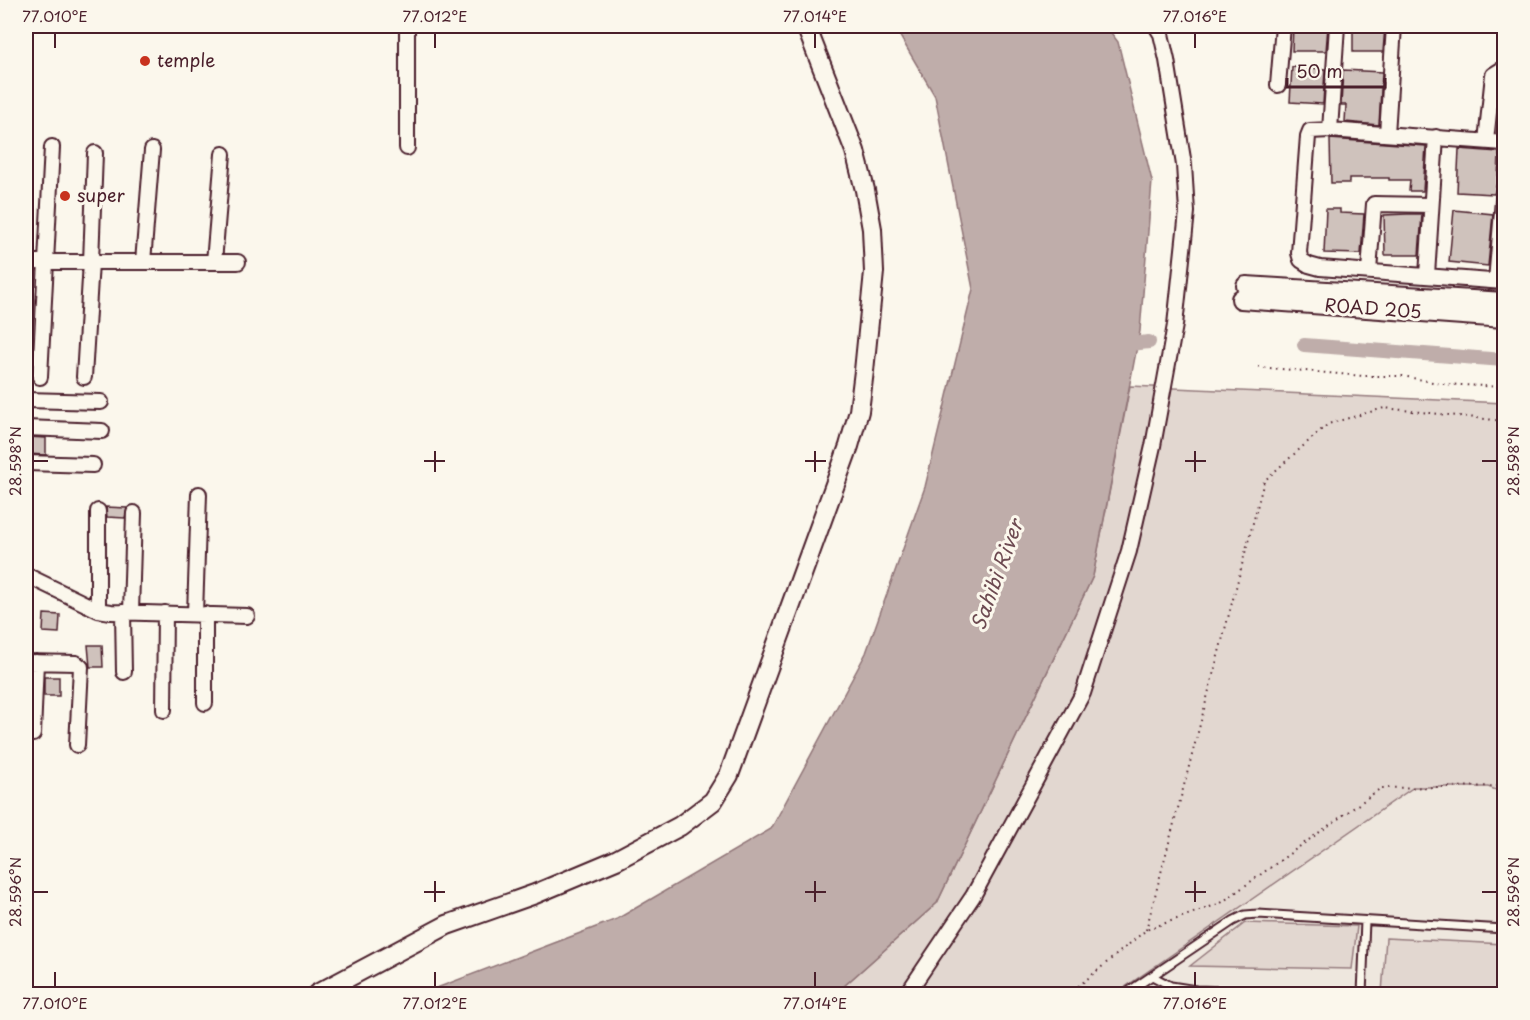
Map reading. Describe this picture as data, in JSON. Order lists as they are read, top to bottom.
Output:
{
  "streets": {
    "street": ["ROAD 205"]
  },
  "water": ["Sahibi River"],
  "places": ["temple", "super"],
  "scale_bar": "50 m",
  "coordinates": [
    "77.010°E",
    "77.012°E",
    "77.014°E",
    "77.016°E",
    "28.598°N",
    "28.596°N"
  ]
}
